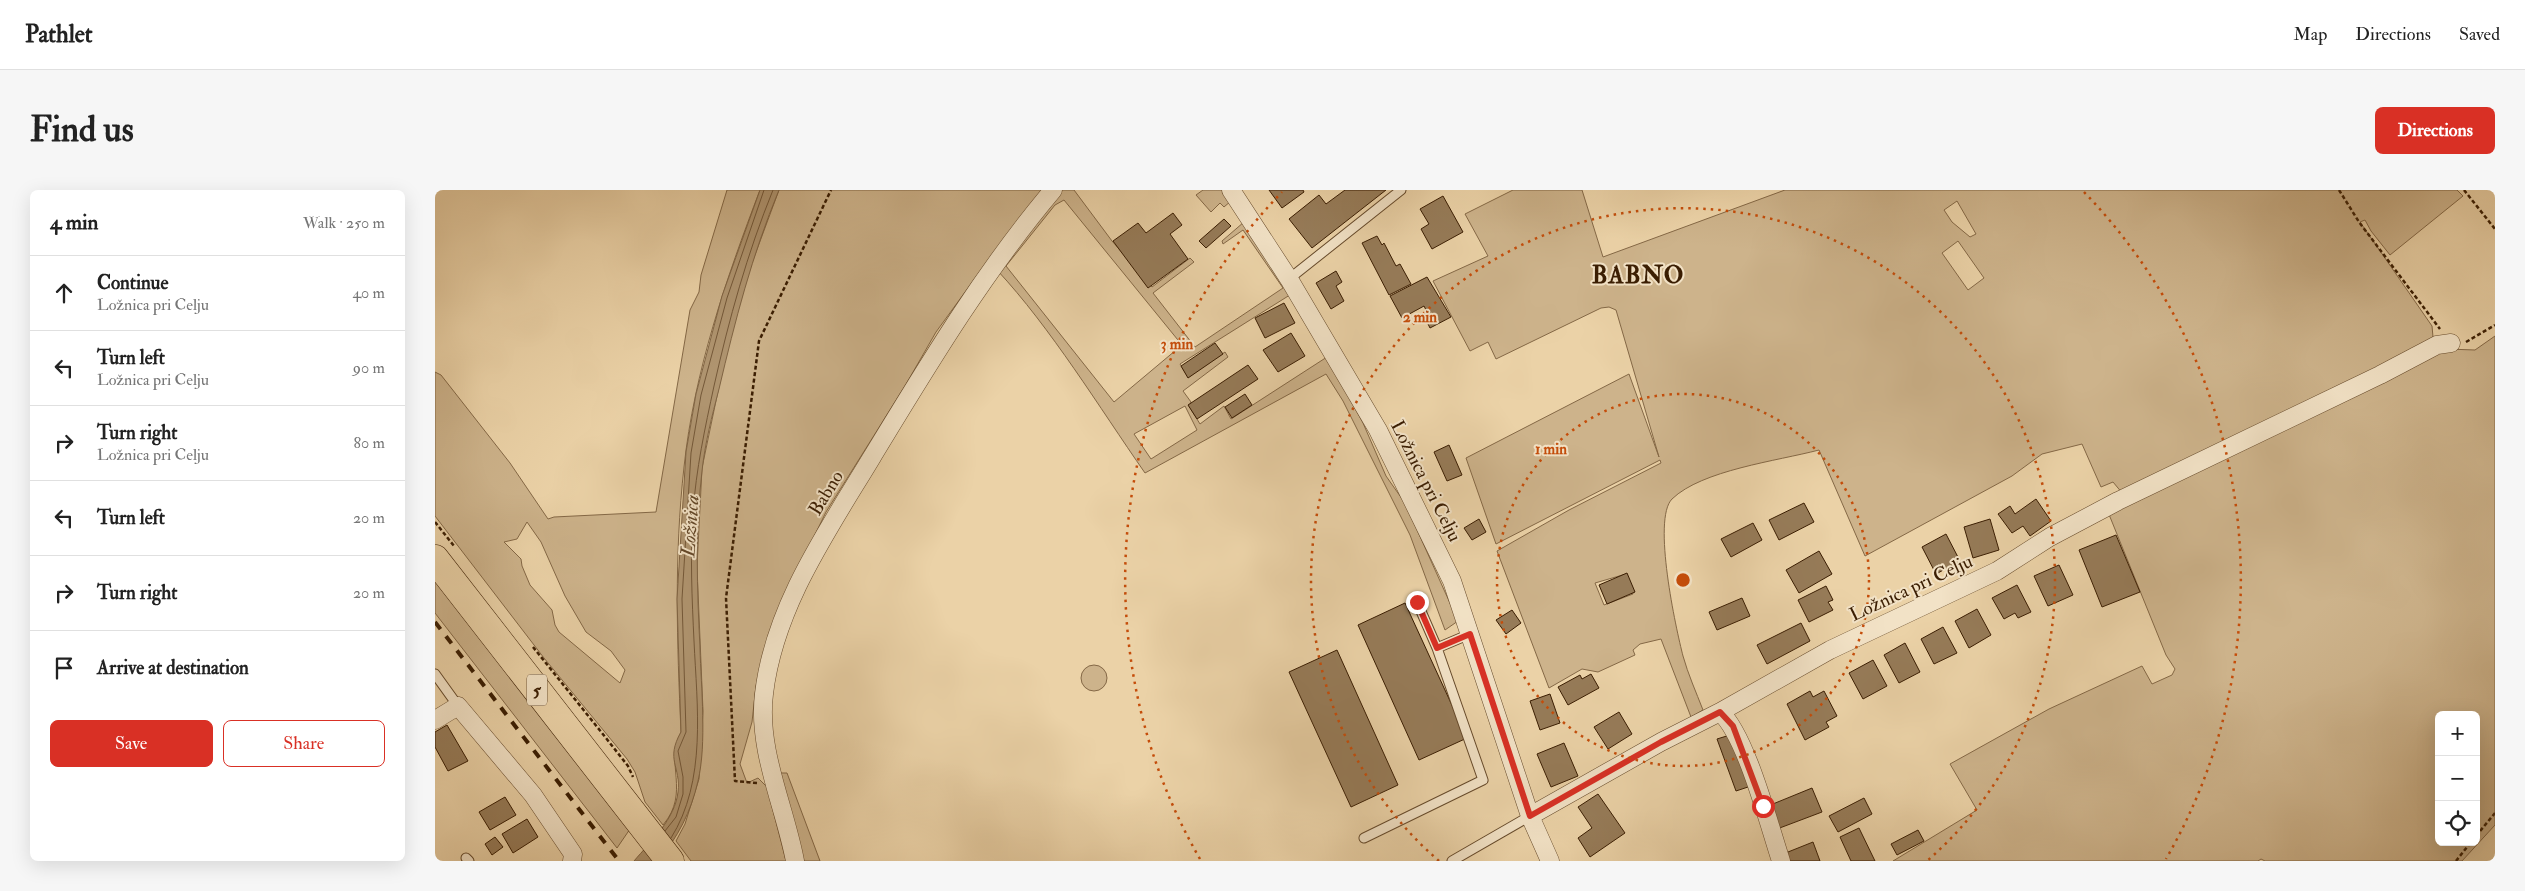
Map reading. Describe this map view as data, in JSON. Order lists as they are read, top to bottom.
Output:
{
  "streets": {
    "main road": ["5"],
    "street": ["Ložnica pri Celju", "Babno"]
  },
  "districts": ["BABNO"],
  "water": ["Ložnica"],
  "page": {
    "header": "Pathlet",
    "nav": ["Map", "Directions", "Saved"],
    "buttons": [
      "Directions",
      ["Save", "Share"]
    ],
    "title": "Find us",
    "heading": ["4 min", "Walk · 250 m"],
    "list": [
      ["Continue", "Ložnica pri Celju", "40 m"],
      ["Turn left", "Ložnica pri Celju", "90 m"],
      ["Turn right", "Ložnica pri Celju", "80 m"],
      ["Turn left", "20 m"],
      ["Turn right", "20 m"],
      "Arrive at destination"
    ],
    "map_buttons": ["+", "−"]
  },
  "rings": ["2 min", "3 min", "1 min"]
}
